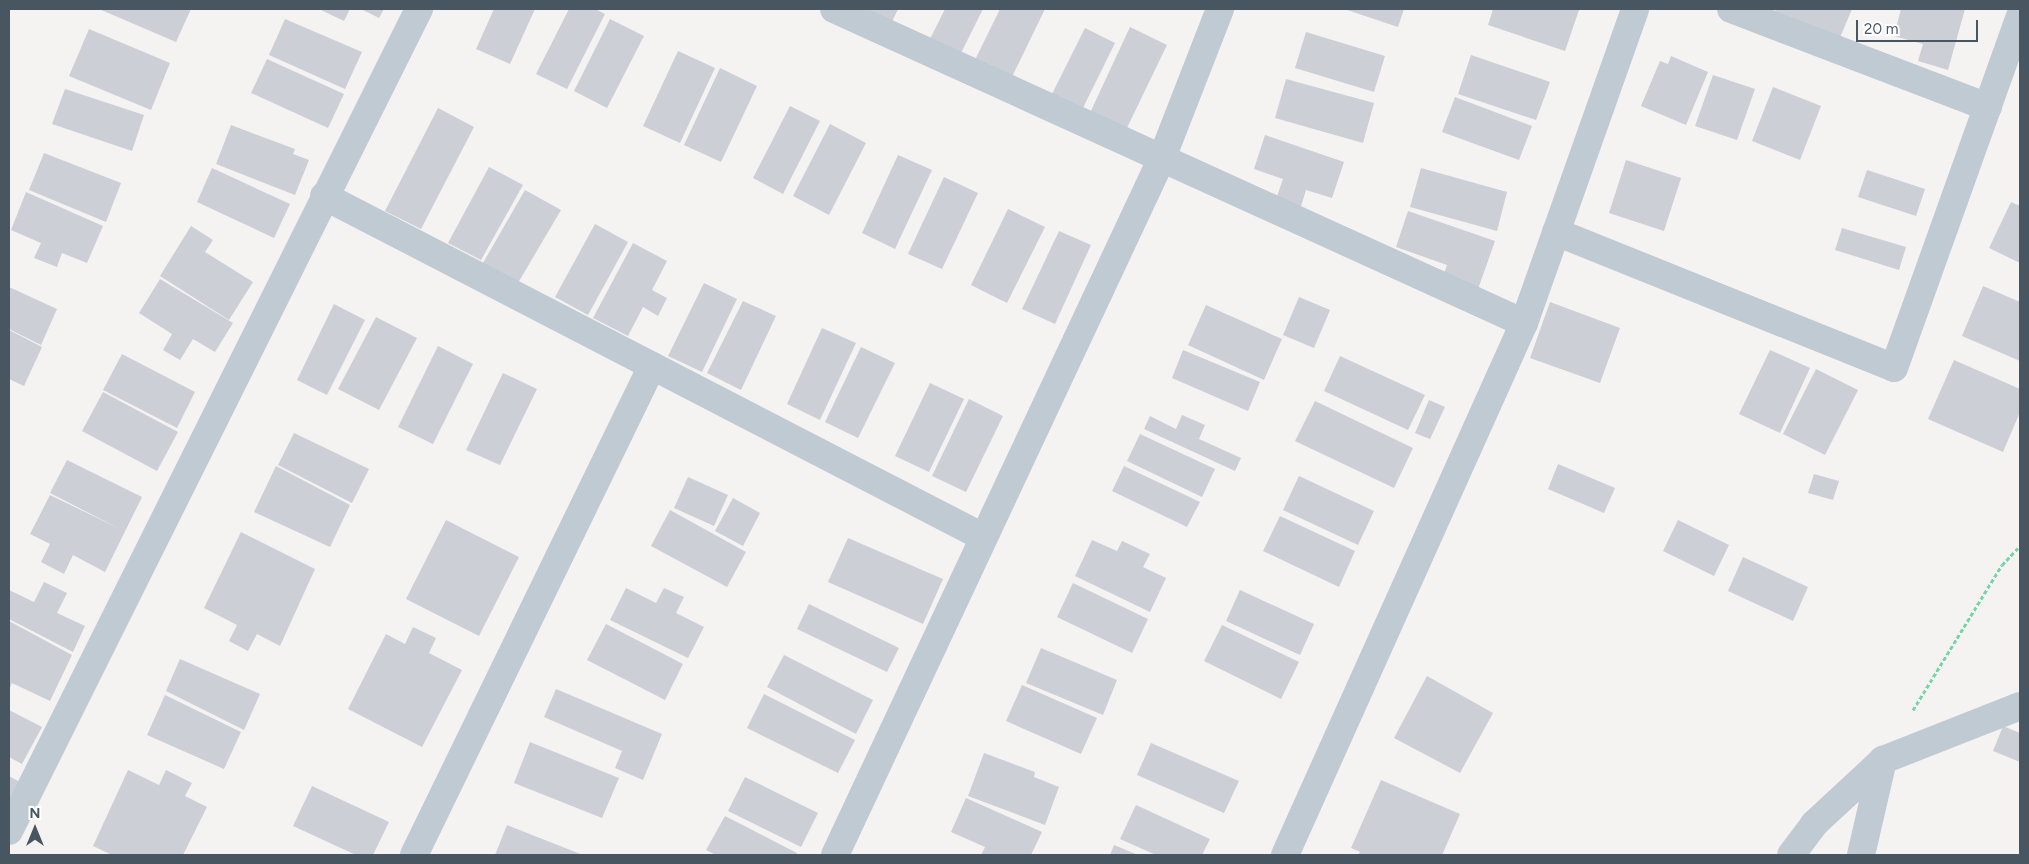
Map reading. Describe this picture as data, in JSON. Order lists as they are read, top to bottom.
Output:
{
  "scale_bar": "20 m",
  "north": "top"
}
